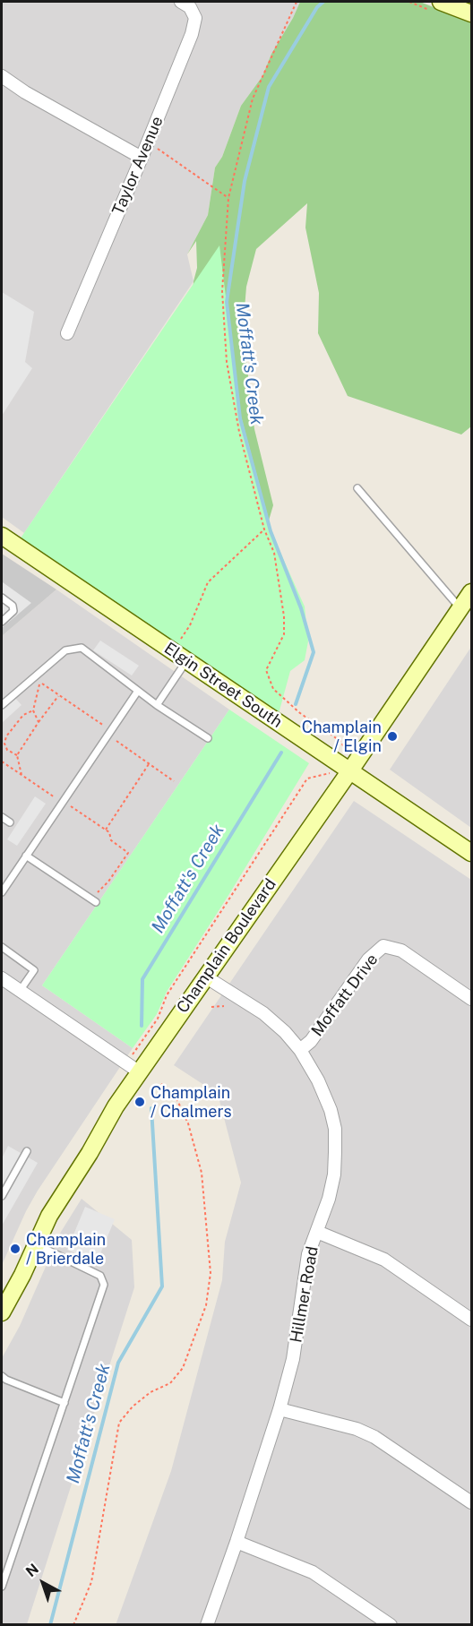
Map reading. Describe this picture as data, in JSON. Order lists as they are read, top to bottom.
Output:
{
  "streets": {
    "street": [
      "Taylor Avenue",
      "Elgin Street South",
      "Champlain Boulevard",
      "Moffatt Drive",
      "Hillmer Road"
    ]
  },
  "crossings": [
    ["Elgin Street South", "Champlain Boulevard"],
    ["Champlain Boulevard", "Hillmer Road"],
    ["Moffatt Drive", "Hillmer Road"]
  ],
  "water": ["Moffatt's Creek"],
  "places": ["Champlain / Elgin", "Champlain / Chalmers", "Champlain / Brierdale"],
  "north": "top left"
}
